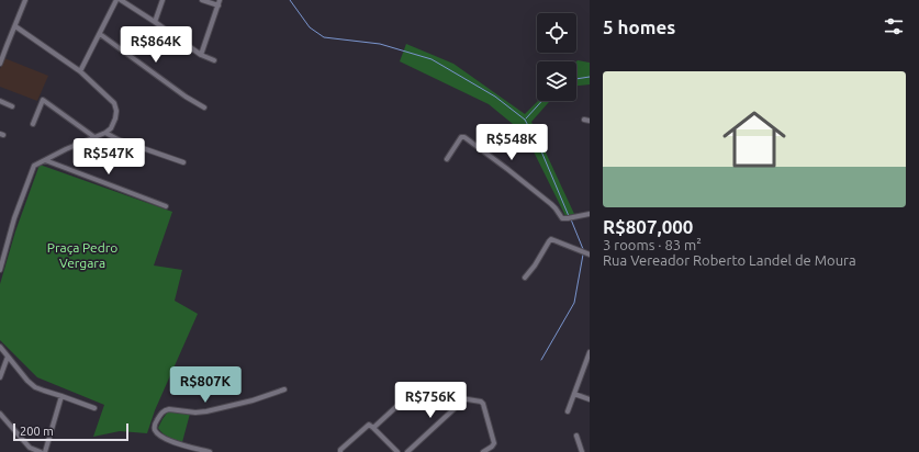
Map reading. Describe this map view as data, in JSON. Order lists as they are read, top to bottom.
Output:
{
  "parks": ["Praça Pedro Vergara"],
  "scale_bar": "200 m",
  "page": {
    "heading": "5 homes",
    "price": [
      "R$864K",
      "R$548K",
      "R$547K",
      "R$807K",
      "R$756K"
    ],
    "list": [
      {
        "name": "R$807,000",
        "note": "3 rooms · 83 m² · Rua Vereador Roberto Landel de Moura"
      }
    ],
    "scale": "200 m"
  }
}
